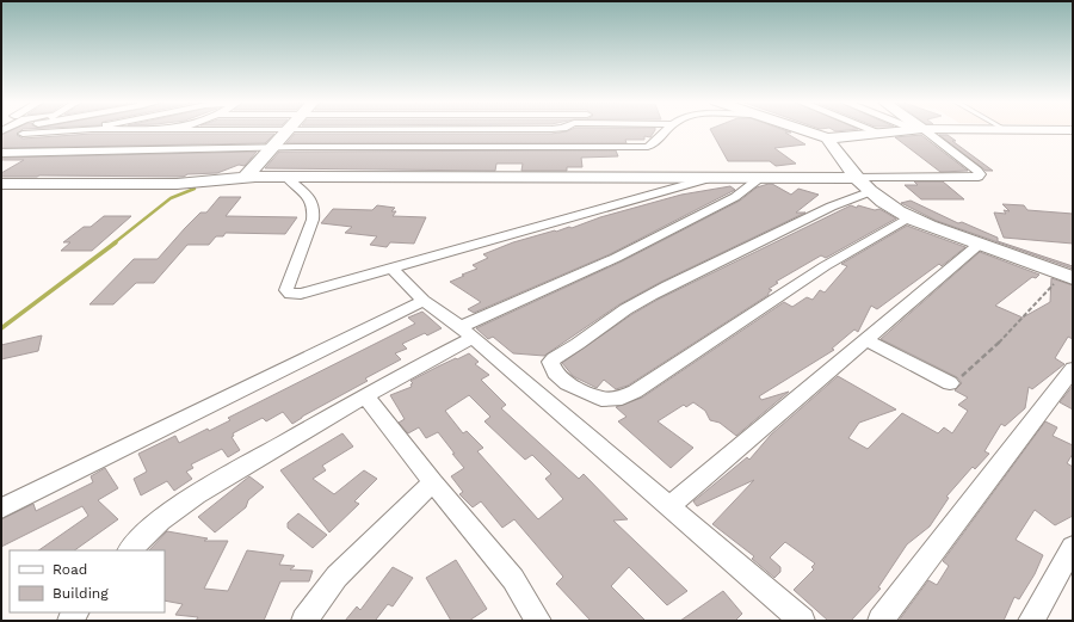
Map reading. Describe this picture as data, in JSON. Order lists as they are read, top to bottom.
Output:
{
  "legend": ["Road", "Building"]
}
